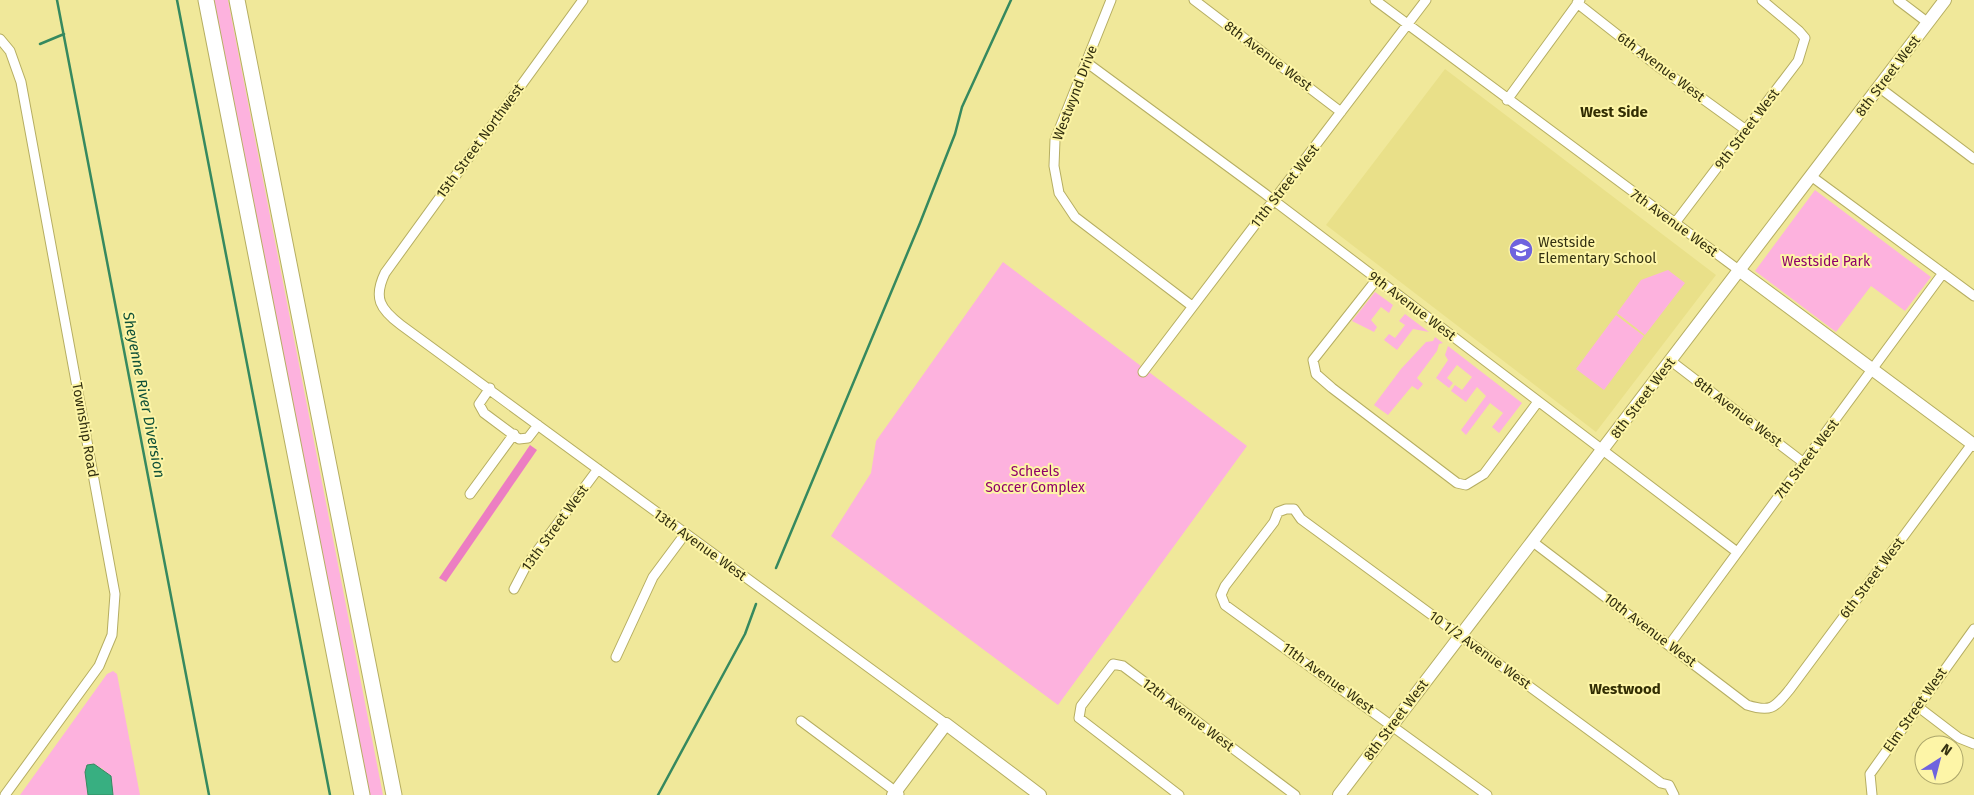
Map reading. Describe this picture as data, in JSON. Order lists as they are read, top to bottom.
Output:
{
  "streets": {
    "street": [
      "8th Avenue West",
      "6th Avenue West",
      "8th Street West",
      "Westwynd Drive",
      "9th Street West",
      "15th Street Northwest",
      "11th Street West",
      "7th Avenue West",
      "9th Avenue West",
      "Township Road",
      "7th Street West",
      "13th Street West",
      "13th Avenue West",
      "6th Street West",
      "10th Avenue West",
      "10 1/2 Avenue West",
      "11th Avenue West",
      "Elm Street West",
      "12th Avenue West"
    ]
  },
  "crossings": [
    ["8th Avenue West", "8th Street West"],
    ["8th Avenue West", "11th Street West"],
    ["8th Avenue West", "7th Street West"],
    ["6th Avenue West", "9th Street West"],
    ["8th Street West", "7th Avenue West"],
    ["8th Street West", "9th Avenue West"],
    ["8th Street West", "10th Avenue West"],
    ["8th Street West", "10 1/2 Avenue West"],
    ["8th Street West", "11th Avenue West"],
    ["Westwynd Drive", "11th Street West"],
    ["Westwynd Drive", "9th Avenue West"],
    ["9th Street West", "7th Avenue West"],
    ["15th Street Northwest", "13th Avenue West"],
    ["11th Street West", "7th Avenue West"],
    ["11th Street West", "9th Avenue West"],
    ["7th Avenue West", "7th Street West"],
    ["7th Avenue West", "6th Street West"],
    ["9th Avenue West", "7th Street West"],
    ["7th Street West", "10th Avenue West"],
    ["13th Street West", "13th Avenue West"],
    ["6th Street West", "10th Avenue West"],
    ["10 1/2 Avenue West", "11th Avenue West"]
  ],
  "districts": ["West Side", "Westwood"],
  "water": ["Sheyenne River Diversion"],
  "parks": ["Westside Park", "Scheels Soccer Complex"],
  "places": {
    "school or university": ["Westside Elementary School"]
  },
  "north": "top right"
}
